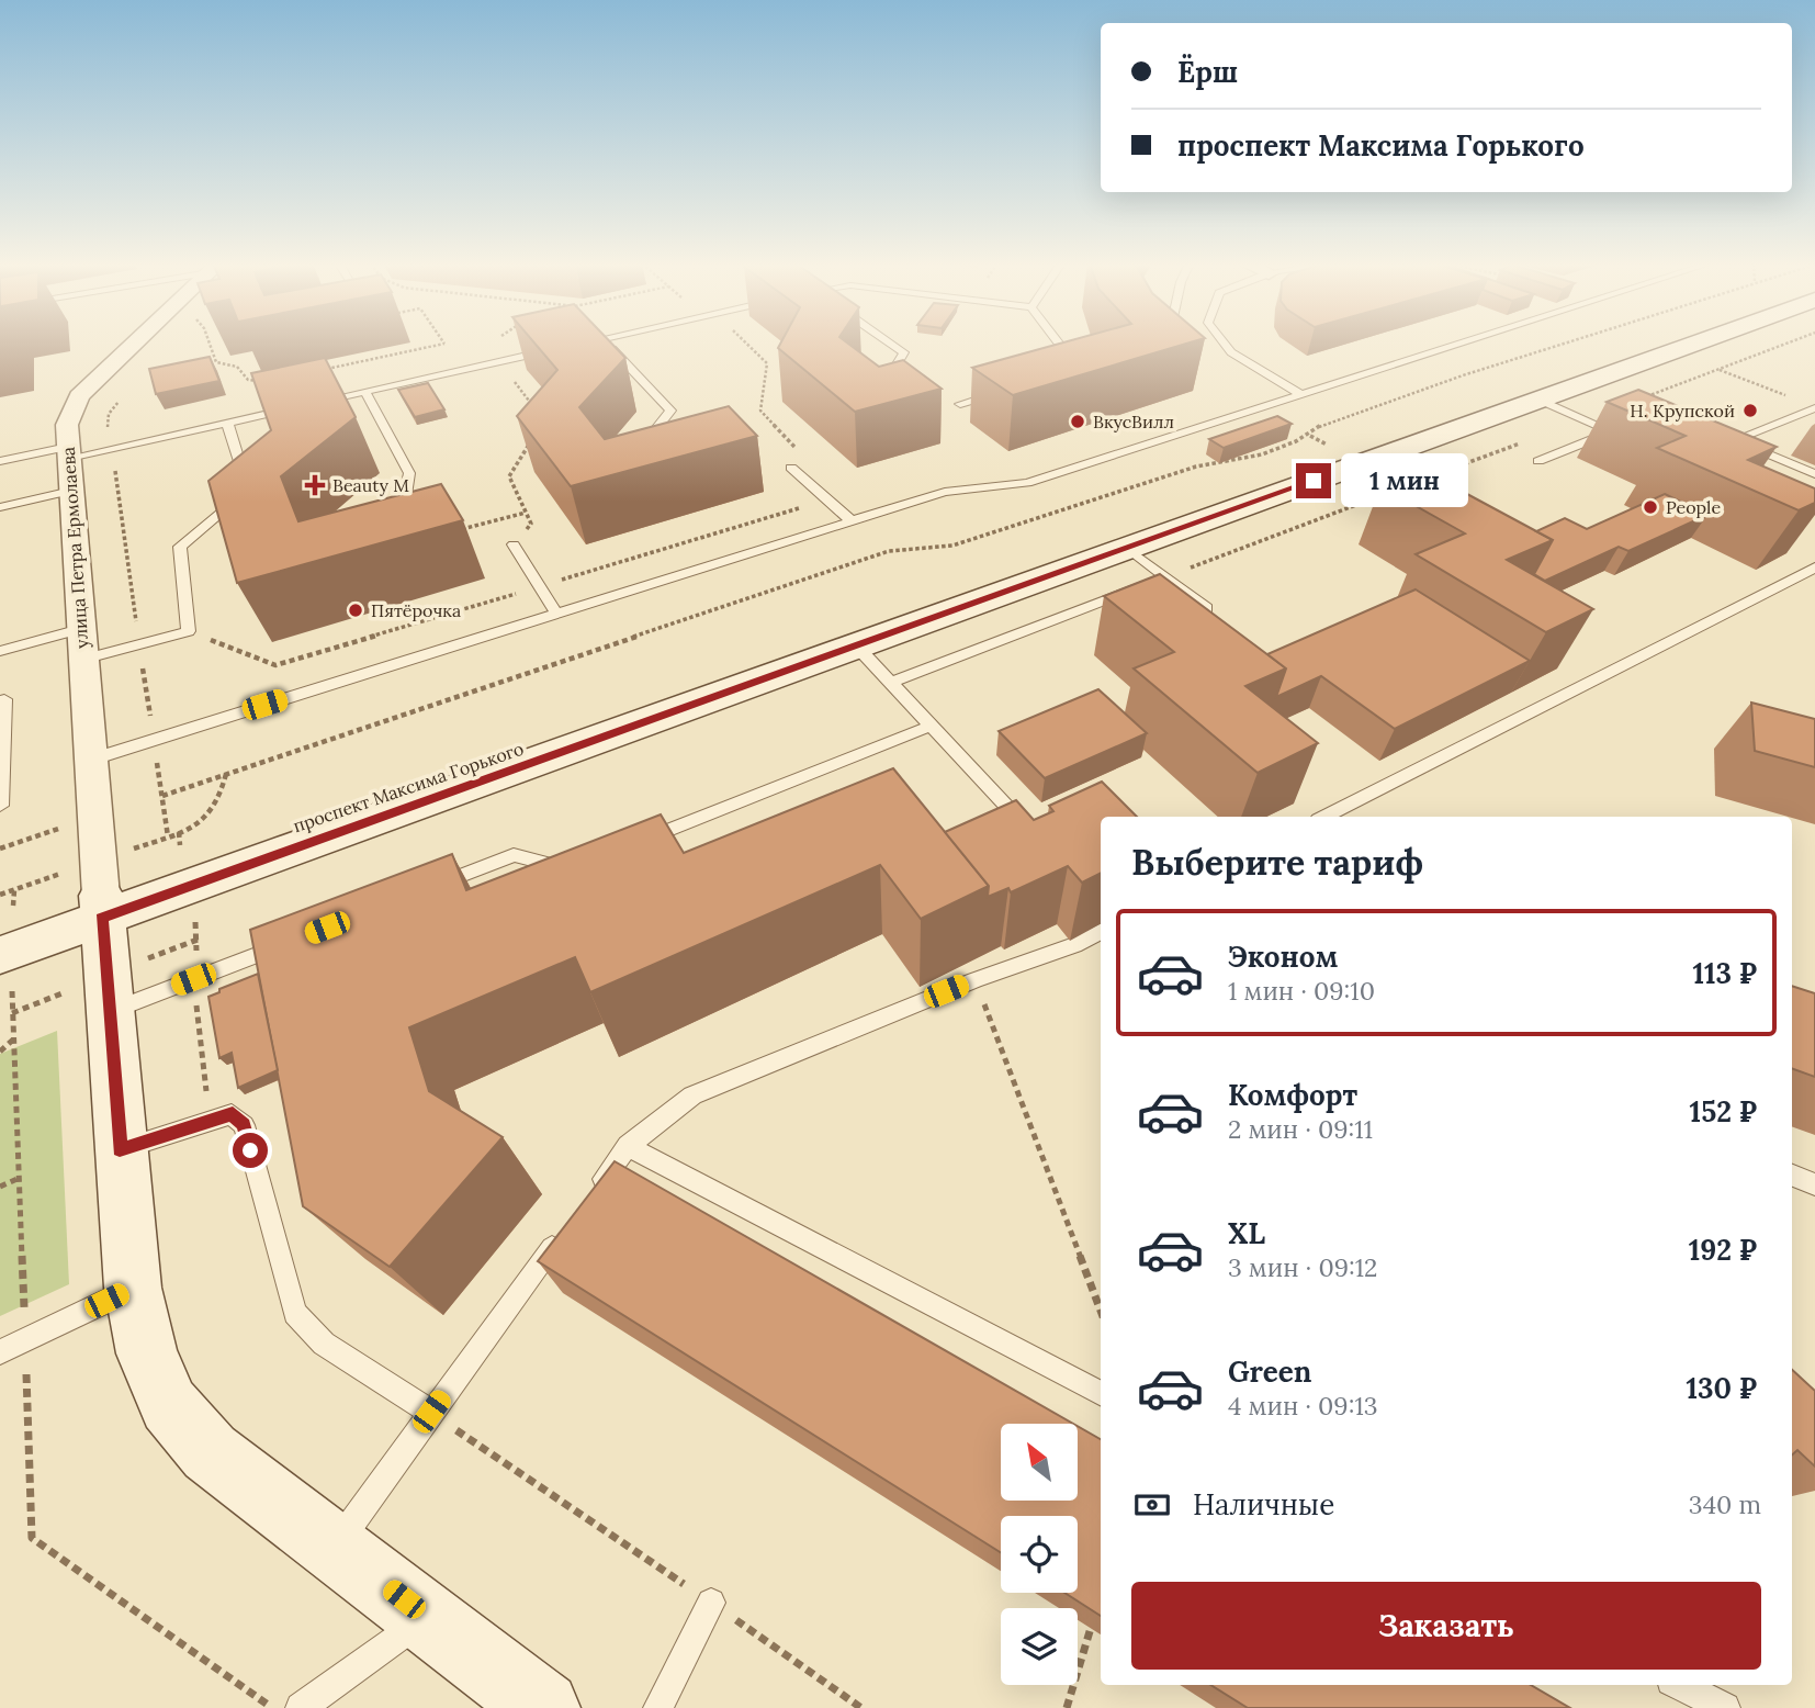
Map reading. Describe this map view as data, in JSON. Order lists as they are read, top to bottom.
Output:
{
  "streets": {
    "main road": ["проспект Максима Горького"],
    "street": ["улица Петра Ермолаева"]
  },
  "crossings": [
    ["улица Петра Ермолаева", "проспект Максима Горького"]
  ],
  "places": {
    "other": [
      "Н. Крупской",
      "ВкусВилл",
      "People",
      "Пятёрочка"
    ],
    "health": ["Beauty M"]
  },
  "north": "top left",
  "page": {
    "banner": ["Ёрш", "проспект Максима Горького"],
    "bubble": "1 мин",
    "heading": "Выберите тариф",
    "list": [
      {
        "name": "Эконом",
        "note": "1 мин · 09:10",
        "value": "113 ₽"
      },
      {
        "name": "Комфорт",
        "note": "2 мин · 09:11",
        "value": "152 ₽"
      },
      {
        "name": "XL",
        "note": "3 мин · 09:12",
        "value": "192 ₽"
      },
      {
        "name": "Green",
        "note": "4 мин · 09:13",
        "value": "130 ₽"
      }
    ],
    "pay": ["Наличные", "340 m"],
    "buttons": "Заказать"
  }
}
